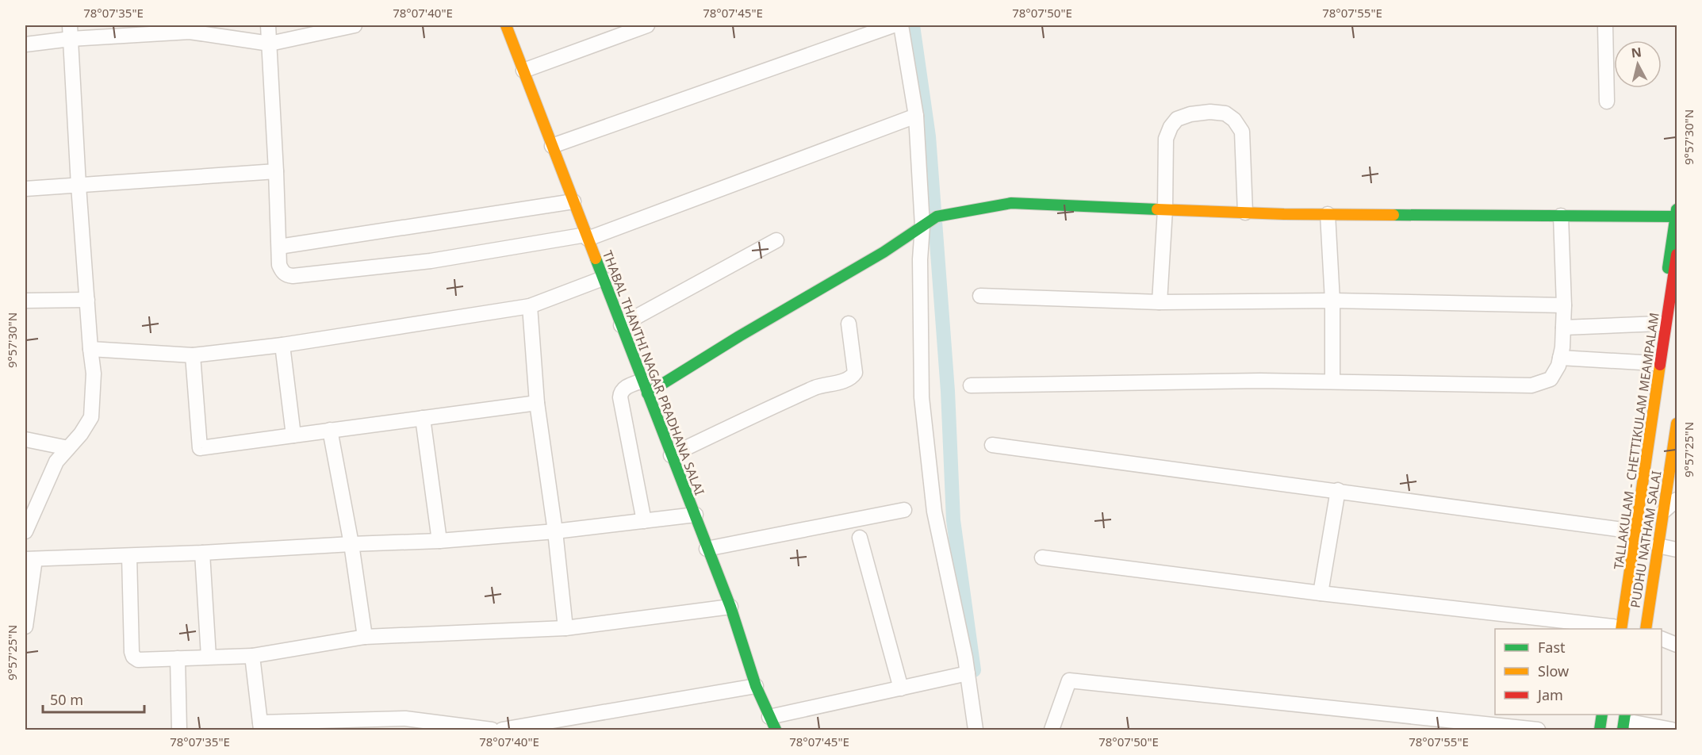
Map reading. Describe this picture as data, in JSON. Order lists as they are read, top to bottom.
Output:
{
  "streets": {
    "main road": ["THABAL THANTHI NAGAR PRADHANA SALAI", "TALLAKULAM - CHETTIKULAM MEAMPALAM", "PUDHU NATHAM SALAI"]
  },
  "crossings": [
    ["TALLAKULAM - CHETTIKULAM MEAMPALAM", "PUDHU NATHAM SALAI"]
  ],
  "legend": ["Fast", "Slow", "Jam"],
  "scale_bar": "50 m",
  "north": "top",
  "coordinates": [
    "78°07'35\"E",
    "78°07'40\"E",
    "78°07'45\"E",
    "78°07'50\"E",
    "78°07'55\"E",
    "9°57'30\"N",
    "9°57'25\"N"
  ]
}
